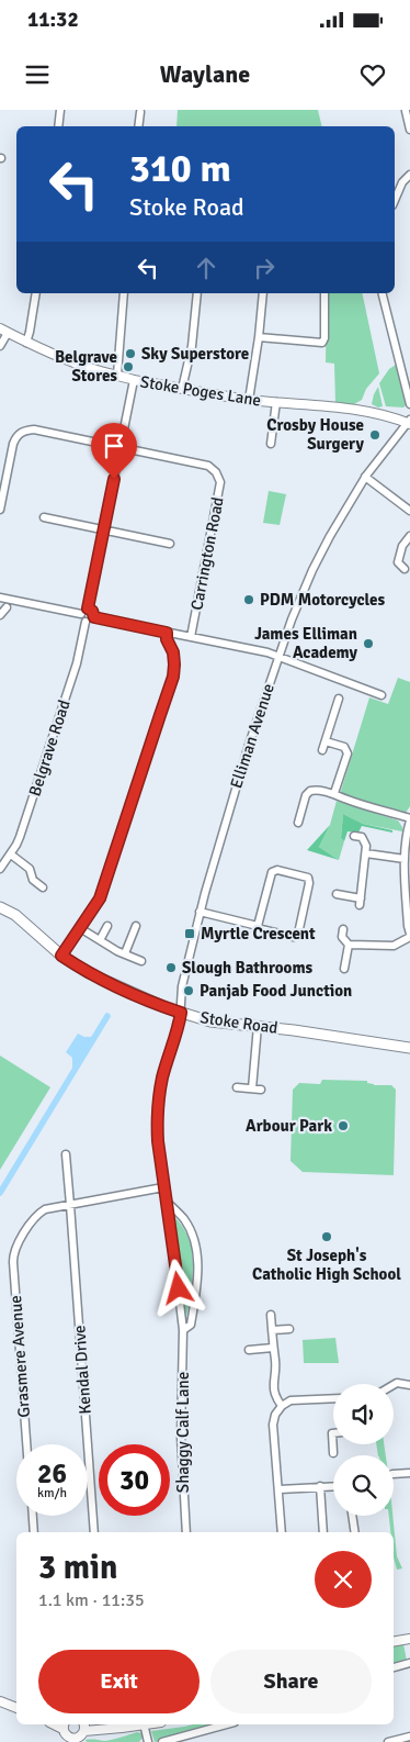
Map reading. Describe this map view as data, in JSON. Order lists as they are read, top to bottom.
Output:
{
  "streets": {
    "main road": ["Stoke Road"],
    "street": [
      "Stoke Poges Lane",
      "Carrington Road",
      "Elliman Avenue",
      "Belgrave Road",
      "Grasmere Avenue",
      "Kendal Drive",
      "Shaggy Calf Lane"
    ]
  },
  "crossings": [
    ["Stoke Poges Lane", "Elliman Avenue"],
    ["Elliman Avenue", "Stoke Road"],
    ["Elliman Avenue", "Shaggy Calf Lane"],
    ["Stoke Road", "Shaggy Calf Lane"],
    ["Grasmere Avenue", "Kendal Drive"],
    ["Grasmere Avenue", "Shaggy Calf Lane"]
  ],
  "places": {
    "other": [
      "Sky Superstore",
      "Belgrave Stores",
      "Crosby House Surgery",
      "PDM Motorcycles",
      "James Elliman Academy",
      "Slough Bathrooms",
      "Panjab Food Junction",
      "Arbour Park",
      "St Joseph's Catholic High School"
    ],
    "transit": ["Myrtle Crescent"]
  },
  "page": {
    "status": "11:32",
    "header": "Waylane",
    "turn": ["310 m", "Stoke Road"],
    "speed": "26 km/h",
    "limit": "30",
    "heading": ["3 min", "1.1 km · 11:35"],
    "buttons": ["Exit", "Share"]
  }
}
